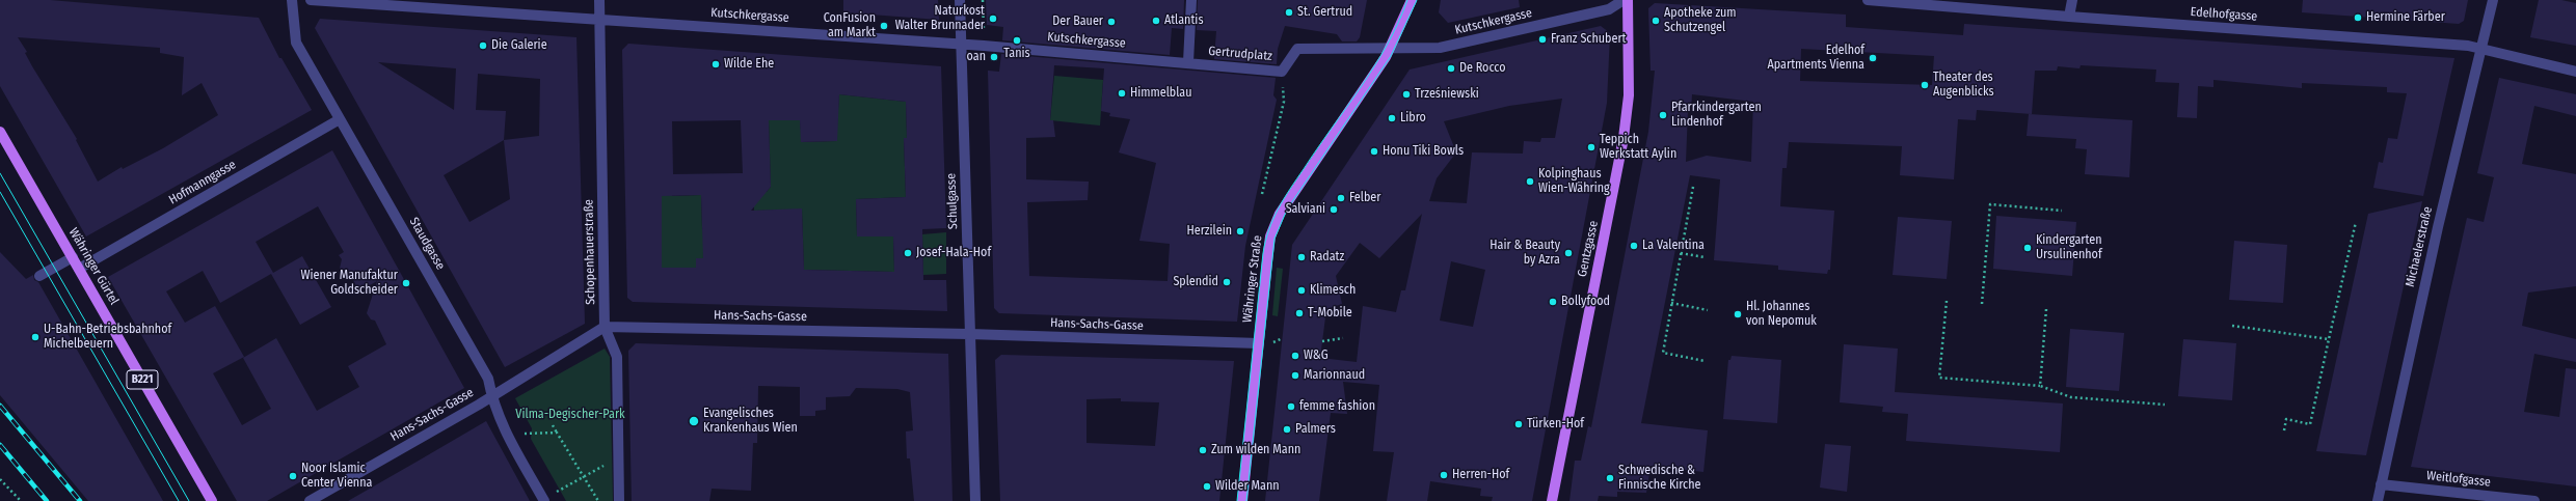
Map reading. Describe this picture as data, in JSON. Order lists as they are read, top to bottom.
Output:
{
  "streets": {
    "main road": [
      "Gentzgasse",
      "Währinger Gürtel",
      "Währinger Straße",
      "B221"
    ],
    "street": [
      "Edelhofgasse",
      "Kutschkergasse",
      "Gertrudplatz",
      "Hofmanngasse",
      "Schulgasse",
      "Staudgasse",
      "Michaelerstraße",
      "Schopenhauerstraße",
      "Hans-Sachs-Gasse",
      "Weitlofgasse"
    ]
  },
  "crossings": [
    ["Edelhofgasse", "Michaelerstraße"],
    ["Kutschkergasse", "Gertrudplatz"],
    ["Kutschkergasse", "Schulgasse"],
    ["Kutschkergasse", "Schopenhauerstraße"],
    ["Kutschkergasse", "Währinger Straße"],
    ["Gertrudplatz", "Währinger Straße"],
    ["Hofmanngasse", "Staudgasse"],
    ["Hofmanngasse", "Währinger Gürtel"],
    ["Schulgasse", "Hans-Sachs-Gasse"],
    ["Staudgasse", "Hans-Sachs-Gasse"],
    ["Michaelerstraße", "Weitlofgasse"],
    ["Schopenhauerstraße", "Hans-Sachs-Gasse"],
    ["Währinger Straße", "Hans-Sachs-Gasse"]
  ],
  "parks": ["Vilma-Degischer-Park"],
  "places": [
    "St. Gertrud",
    "Hermine Färber",
    "Naturkost Walter Brunnader",
    "Atlantis",
    "Apotheke zum Schutzengel",
    "Der Bauer",
    "ConFusion am Markt",
    "Franz Schubert",
    "Tanis",
    "Die Galerie",
    "oan",
    "Edelhof Apartments Vienna",
    "Wilde Ehe",
    "De Rocco",
    "Theater des Augenblicks",
    "Himmelblau",
    "Trześniewski",
    "Pfarrkindergarten Lindenhof",
    "Libro",
    "Teppich Werkstatt Aylin",
    "Honu Tiki Bowls",
    "Kolpinghaus Wien-Währing",
    "Felber",
    "Salviani",
    "Herzilein",
    "La Valentina",
    "Kindergarten Ursulinenhof",
    "Josef-Hala-Hof",
    "Hair & Beauty by Azra",
    "Radatz",
    "Splendid",
    "Wiener Manufaktur Goldscheider",
    "Klimesch",
    "Bollyfood",
    "T-Mobile",
    "Hl. Johannes von Nepomuk",
    "U-Bahn-Betriebsbahnhof Michelbeuern",
    "W&G",
    "Marionnaud",
    "femme fashion",
    "Evangelisches Krankenhaus Wien",
    "Türken-Hof",
    "Palmers",
    "Zum wilden Mann",
    "Herren-Hof",
    "Noor Islamic Center Vienna",
    "Schwedische & Finnische Kirche",
    "Wilder Mann"
  ]
}
